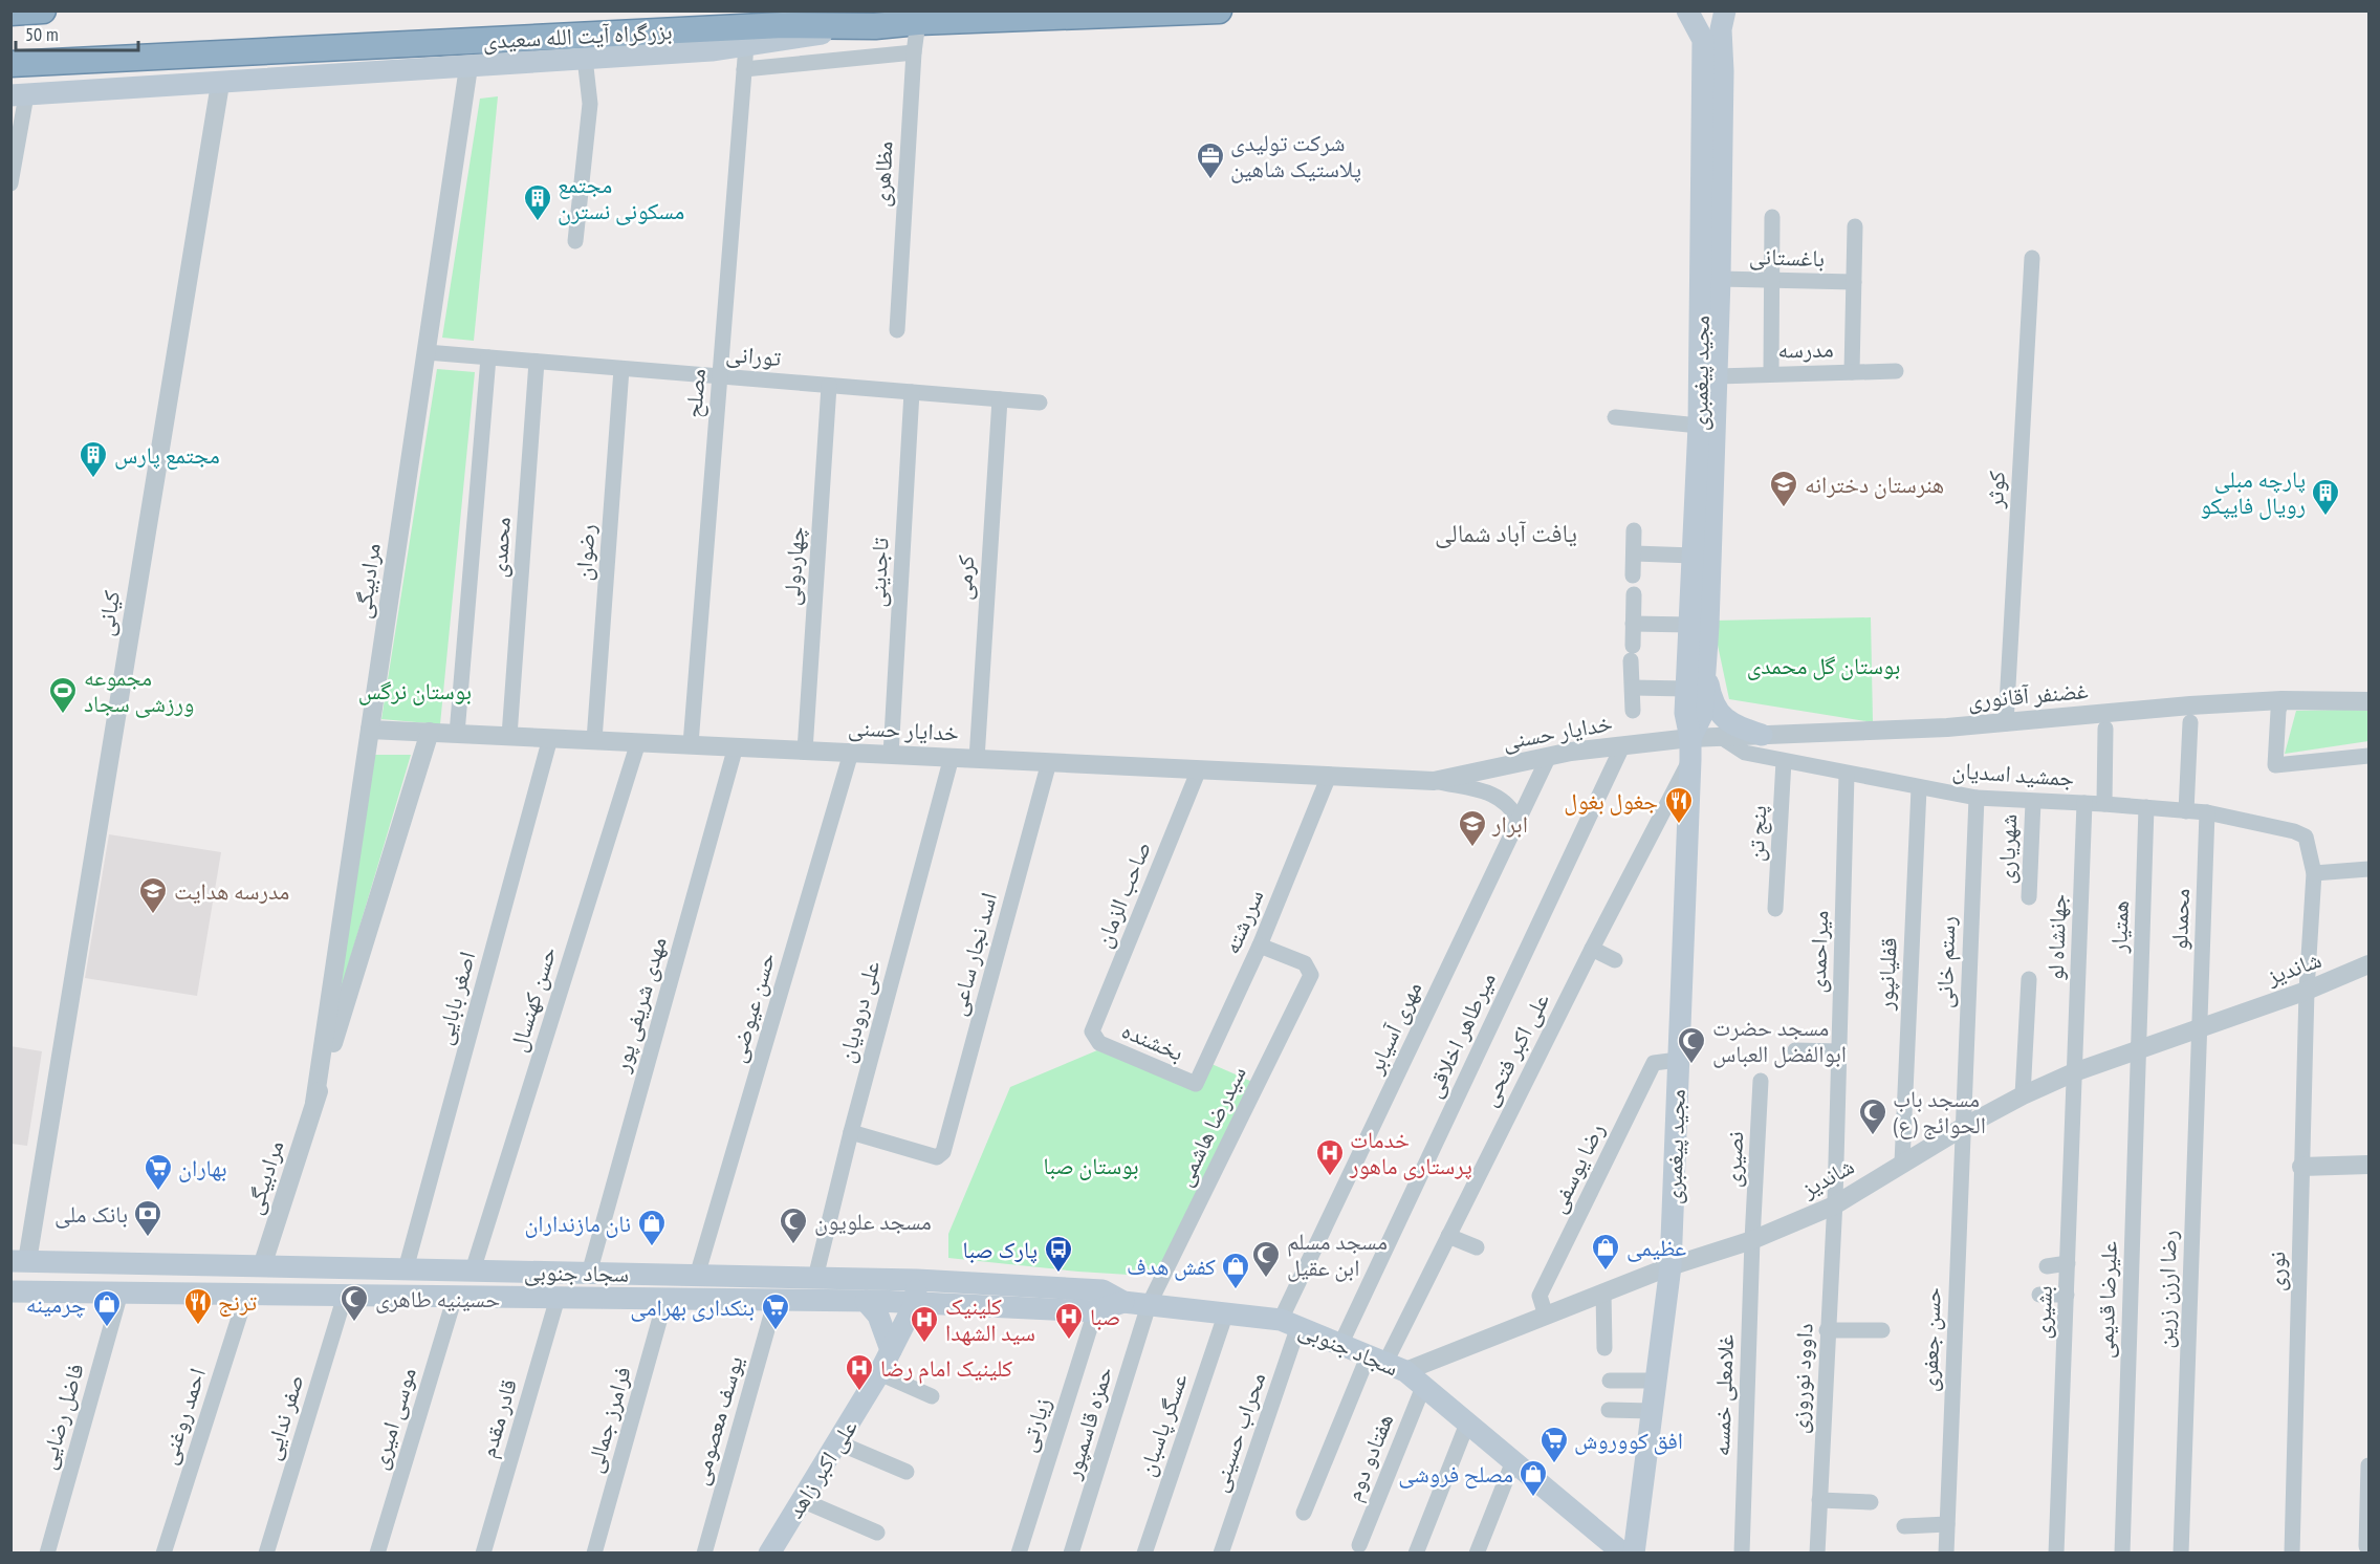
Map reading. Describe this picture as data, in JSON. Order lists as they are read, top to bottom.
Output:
{
  "streets": {
    "highway": ["بزرگراه آیت الله سعیدی"],
    "main road": ["مجید پیغمبری", "سجاد جنوبی", "علی اکبر زاهد"],
    "street": [
      "مظاهری",
      "باغستانی",
      "مدرسه",
      "تورانی",
      "مصلح",
      "کوثر",
      "محمدی",
      "رضوان",
      "چهاردولی",
      "تاجدینی",
      "کرمی",
      "مرادبیگی",
      "کیانی",
      "غضنفر آقانوری",
      "خدایار حسنی",
      "جمشید اسدیان",
      "پنج تن",
      "شهریاری",
      "صاحب الزمان",
      "محمدلو",
      "سررشته",
      "همتیار",
      "جهانشاه لو",
      "میراحمدی",
      "اسد نجار ساعی",
      "رستم خانی",
      "شاندیز",
      "قفلیانپور",
      "اصغر بابایی",
      "حسن کهنسال",
      "مهدی شریفی پور",
      "حسن عیوضی",
      "علی درودیان",
      "مهری آسیابر",
      "میرطاهر اخلاقی",
      "بخشنده",
      "علی اکبر فتحی",
      "سیدرضا هاشمی",
      "نصیری",
      "رضا یوسفی",
      "نوری",
      "رضا ارزن زرین",
      "علیرضا قدیمی",
      "بشیری",
      "حسن جعفری",
      "داوود نوروزی",
      "غلامعلی خمسه",
      "فاضل رضایی",
      "احمد روغنی",
      "صفر ندایی",
      "موسی امیری",
      "قادر مقدم",
      "فرامرز جمالی",
      "یوسف معصومی",
      "حمزه قاسمپور",
      "زیارتی",
      "عسگر پاسبان",
      "محراب حسینی",
      "هفتادو دوم"
    ]
  },
  "crossings": [
    ["بزرگراه آیت الله سعیدی", "مظاهری"],
    ["باغستانی", "مجید پیغمبری"],
    ["مدرسه", "مجید پیغمبری"],
    ["تورانی", "مصلح"],
    ["تورانی", "محمدی"],
    ["تورانی", "رضوان"],
    ["تورانی", "چهاردولی"],
    ["تورانی", "تاجدینی"],
    ["تورانی", "کرمی"],
    ["تورانی", "مرادبیگی"],
    ["مجید پیغمبری", "غضنفر آقانوری"],
    ["مجید پیغمبری", "خدایار حسنی"],
    ["مجید پیغمبری", "شاندیز"],
    ["مجید پیغمبری", "علی اکبر فتحی"],
    ["مجید پیغمبری", "رضا یوسفی"],
    ["مصلح", "خدایار حسنی"],
    ["کوثر", "غضنفر آقانوری"],
    ["محمدی", "خدایار حسنی"],
    ["رضوان", "خدایار حسنی"],
    ["چهاردولی", "خدایار حسنی"],
    ["تاجدینی", "خدایار حسنی"],
    ["کرمی", "خدایار حسنی"],
    ["مرادبیگی", "خدایار حسنی"],
    ["مرادبیگی", "سجاد جنوبی"],
    ["کیانی", "سجاد جنوبی"],
    ["غضنفر آقانوری", "خدایار حسنی"],
    ["غضنفر آقانوری", "جمشید اسدیان"],
    ["غضنفر آقانوری", "علی اکبر فتحی"],
    ["خدایار حسنی", "صاحب الزمان"],
    ["خدایار حسنی", "سررشته"],
    ["خدایار حسنی", "اسد نجار ساعی"],
    ["خدایار حسنی", "اصغر بابایی"],
    ["خدایار حسنی", "حسن کهنسال"],
    ["خدایار حسنی", "مهدی شریفی پور"],
    ["خدایار حسنی", "حسن عیوضی"],
    ["خدایار حسنی", "علی درودیان"],
    ["خدایار حسنی", "مهری آسیابر"],
    ["خدایار حسنی", "میرطاهر اخلاقی"],
    ["خدایار حسنی", "علی اکبر فتحی"],
    ["جمشید اسدیان", "پنج تن"],
    ["جمشید اسدیان", "شهریاری"],
    ["جمشید اسدیان", "محمدلو"],
    ["جمشید اسدیان", "همتیار"],
    ["جمشید اسدیان", "جهانشاه لو"],
    ["جمشید اسدیان", "میراحمدی"],
    ["جمشید اسدیان", "رستم خانی"],
    ["جمشید اسدیان", "قفلیانپور"],
    ["جمشید اسدیان", "نوری"],
    ["صاحب الزمان", "بخشنده"],
    ["محمدلو", "شاندیز"],
    ["محمدلو", "رضا ارزن زرین"],
    ["سررشته", "بخشنده"],
    ["سررشته", "سیدرضا هاشمی"],
    ["همتیار", "شاندیز"],
    ["همتیار", "علیرضا قدیمی"],
    ["جهانشاه لو", "شاندیز"],
    ["جهانشاه لو", "بشیری"],
    ["میراحمدی", "شاندیز"],
    ["میراحمدی", "داوود نوروزی"],
    ["اسد نجار ساعی", "علی درودیان"],
    ["رستم خانی", "شاندیز"],
    ["رستم خانی", "حسن جعفری"],
    ["شاندیز", "قفلیانپور"],
    ["شاندیز", "علی اکبر فتحی"],
    ["شاندیز", "نصیری"],
    ["شاندیز", "رضا یوسفی"],
    ["شاندیز", "نوری"],
    ["شاندیز", "سجاد جنوبی"],
    ["شاندیز", "رضا ارزن زرین"],
    ["شاندیز", "علیرضا قدیمی"],
    ["شاندیز", "بشیری"],
    ["شاندیز", "حسن جعفری"],
    ["شاندیز", "داوود نوروزی"],
    ["شاندیز", "غلامعلی خمسه"],
    ["اصغر بابایی", "سجاد جنوبی"],
    ["حسن کهنسال", "سجاد جنوبی"],
    ["مهدی شریفی پور", "سجاد جنوبی"],
    ["حسن عیوضی", "سجاد جنوبی"],
    ["علی درودیان", "سجاد جنوبی"],
    ["مهری آسیابر", "سجاد جنوبی"],
    ["مهری آسیابر", "محراب حسینی"],
    ["میرطاهر اخلاقی", "سجاد جنوبی"],
    ["علی اکبر فتحی", "سجاد جنوبی"],
    ["سیدرضا هاشمی", "سجاد جنوبی"],
    ["سیدرضا هاشمی", "حمزه قاسمپور"],
    ["نصیری", "غلامعلی خمسه"],
    ["سجاد جنوبی", "فاضل رضایی"],
    ["سجاد جنوبی", "احمد روغنی"],
    ["سجاد جنوبی", "صفر ندایی"],
    ["سجاد جنوبی", "موسی امیری"],
    ["سجاد جنوبی", "قادر مقدم"],
    ["سجاد جنوبی", "فرامرز جمالی"],
    ["سجاد جنوبی", "یوسف معصومی"],
    ["سجاد جنوبی", "حمزه قاسمپور"],
    ["سجاد جنوبی", "زیارتی"],
    ["سجاد جنوبی", "عسگر پاسبان"],
    ["سجاد جنوبی", "محراب حسینی"],
    ["سجاد جنوبی", "هفتادو دوم"],
    ["سجاد جنوبی", "علی اکبر زاهد"]
  ],
  "districts": ["یافت آباد شمالی"],
  "parks": ["بوستان گل محمدی", "بوستان نرگس", "بوستان صبا"],
  "places": {
    "office": ["شرکت تولیدی پلاستیک شاهین"],
    "building": ["مجتمع مسکونی نسترن", "مجتمع پارس", "پارچه مبلی رویال فایپکو"],
    "school or university": ["هنرستان دخترانه", "ابرار", "مدرسه هدایت"],
    "sports": ["مجموعه ورزشی سجاد"],
    "restaurant": ["جغول بغول", "ترنج"],
    "mosque": [
      "مسجد حضرت ابوالفضل العباس",
      "مسجد باب الحوائج (ع)",
      "مسجد علویون",
      "مسجد مسلم ابن عقیل",
      "حسینیه طاهری"
    ],
    "hospital": [
      "خدمات پرستاری ماهور",
      "صبا",
      "کلینیک سید الشهدا",
      "کلینیک امام رضا"
    ],
    "supermarket": ["بهاران", "بنکداری بهرامی", "افق کووروش"],
    "bank": ["بانک ملی"],
    "shop": [
      "نان مازنداران",
      "عظیمی",
      "کفش هدف",
      "چرمینه",
      "مصلح فروشی"
    ],
    "bus stop": ["پارک صبا"]
  },
  "scale_bar": "50 m"
}
